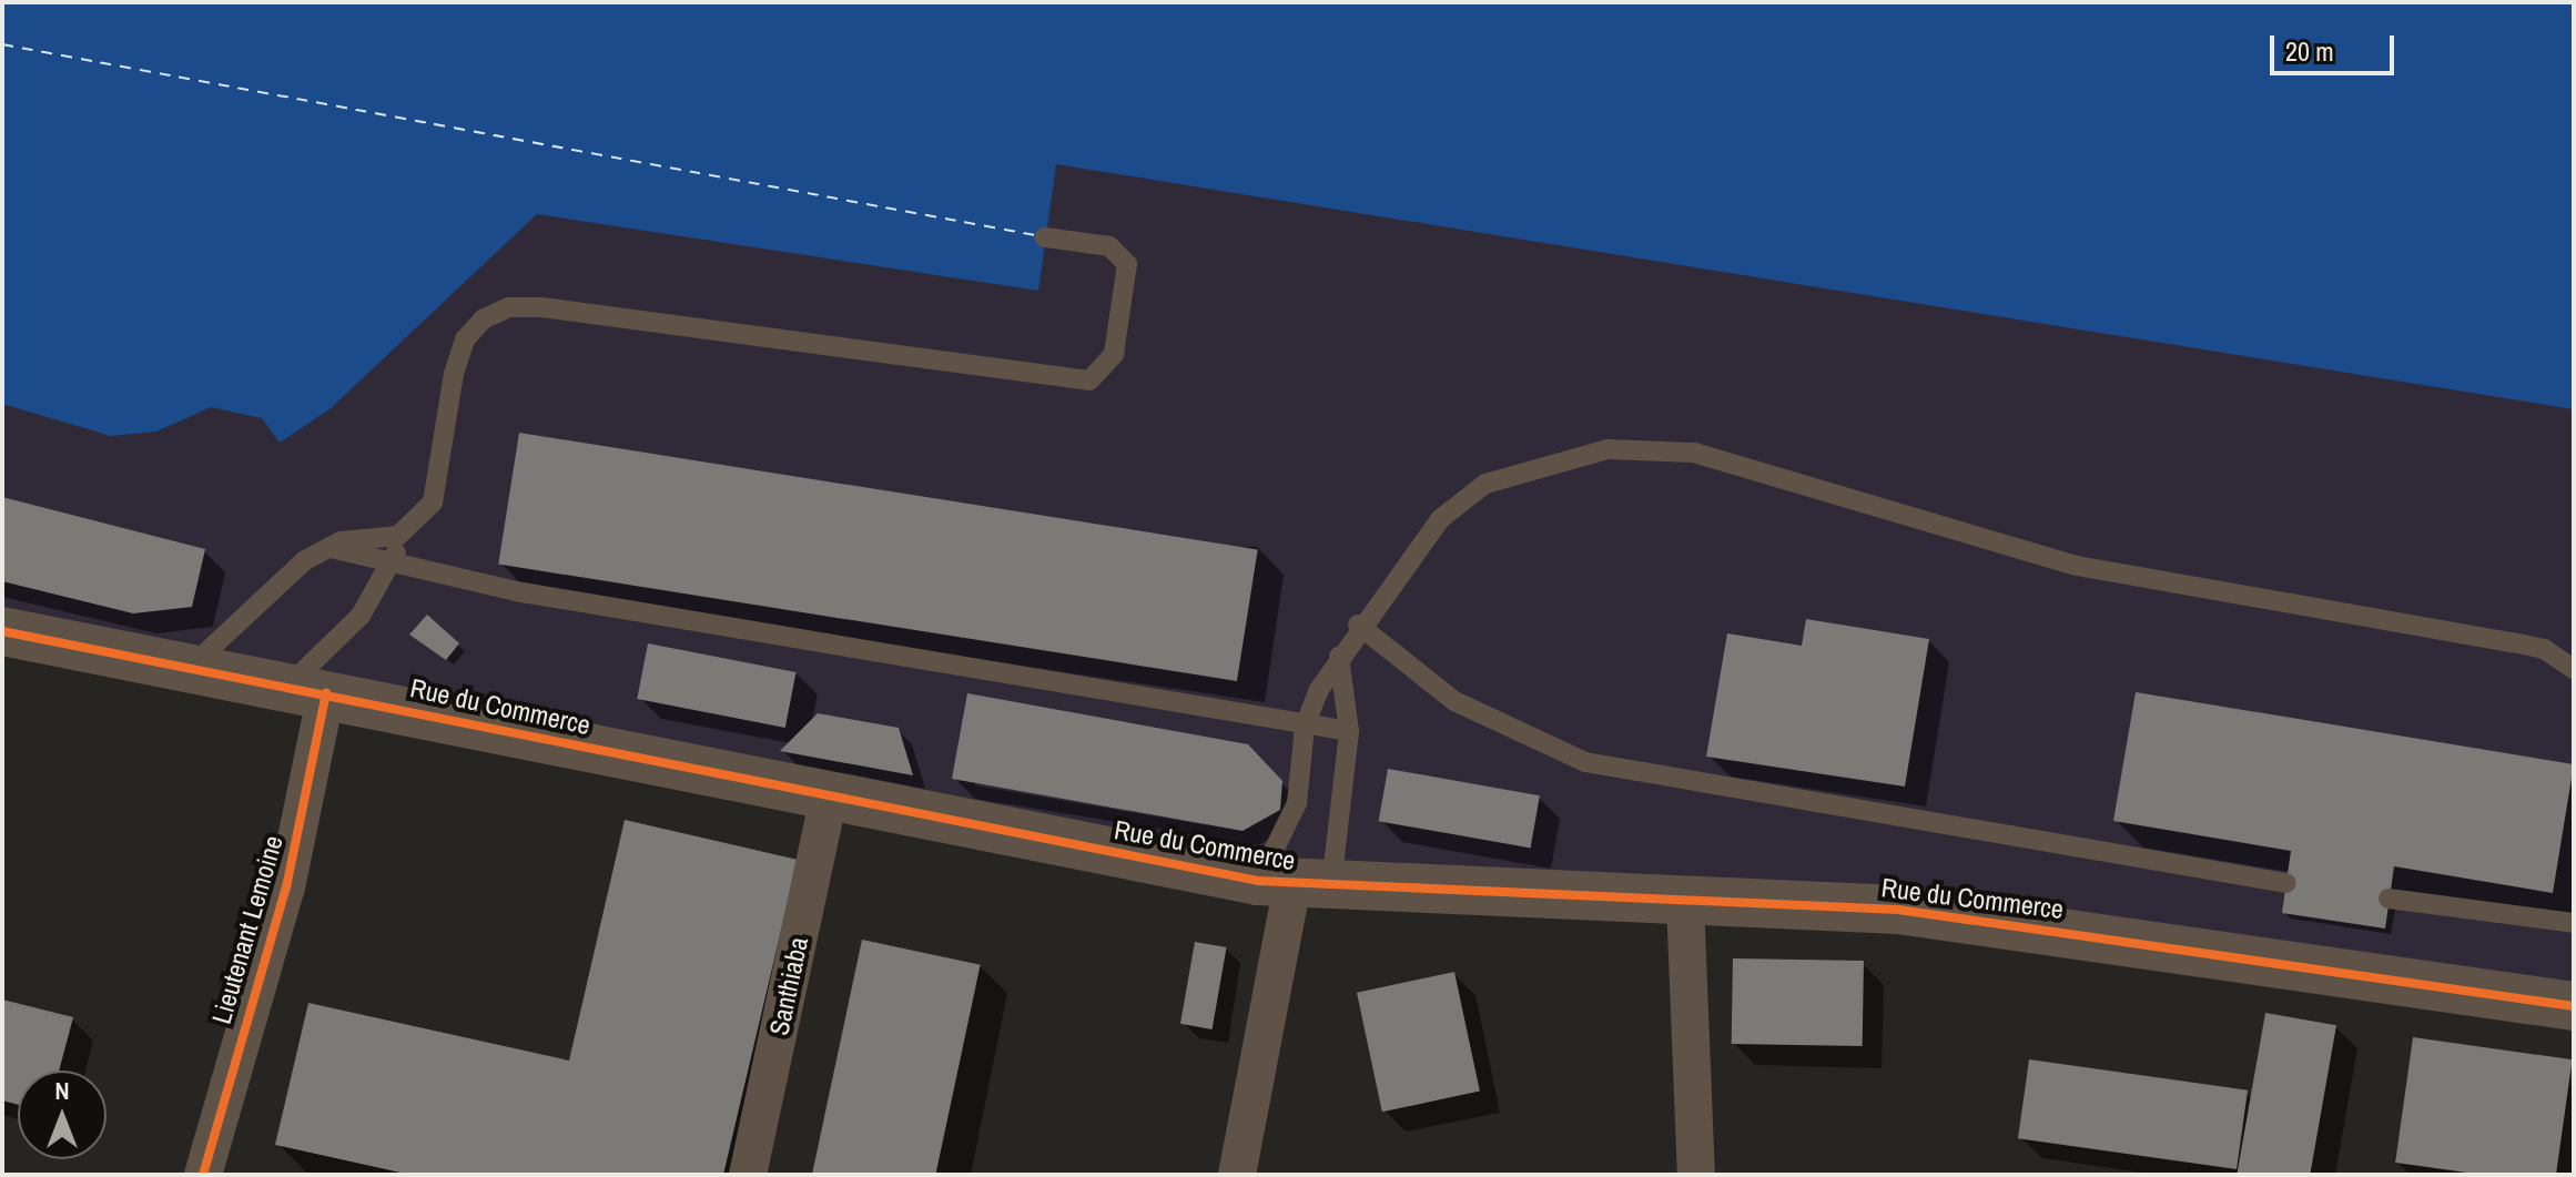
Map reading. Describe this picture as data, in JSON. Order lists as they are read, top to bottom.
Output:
{
  "streets": {
    "street": ["Rue du Commerce", "Lieutenant Lemoine", "Santhiaba"]
  },
  "crossings": [
    ["Rue du Commerce", "Lieutenant Lemoine"],
    ["Rue du Commerce", "Santhiaba"]
  ],
  "scale_bar": "20 m",
  "north": "top"
}
